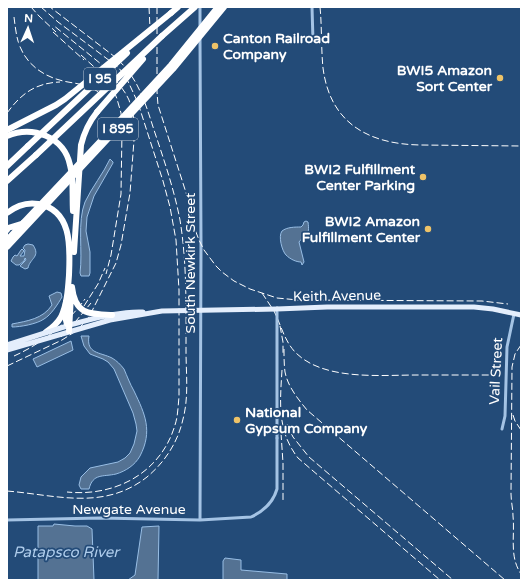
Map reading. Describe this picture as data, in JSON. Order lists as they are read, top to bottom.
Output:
{
  "streets": {
    "highway": ["I 95", "I 895"],
    "main road": ["Keith Avenue"],
    "street": ["South Newkirk Street", "Vail Street", "Newgate Avenue"]
  },
  "crossings": [
    ["South Newkirk Street", "Newgate Avenue"],
    ["Keith Avenue", "Vail Street"],
    ["Keith Avenue", "Newgate Avenue"]
  ],
  "water": ["Patapsco River"],
  "places": [
    "Canton Railroad Company",
    "BWI5 Amazon Sort Center",
    "BWI2 Fulfillment Center Parking",
    "BWI2 Amazon Fulfillment Center",
    "National Gypsum Company"
  ],
  "north": "top"
}
